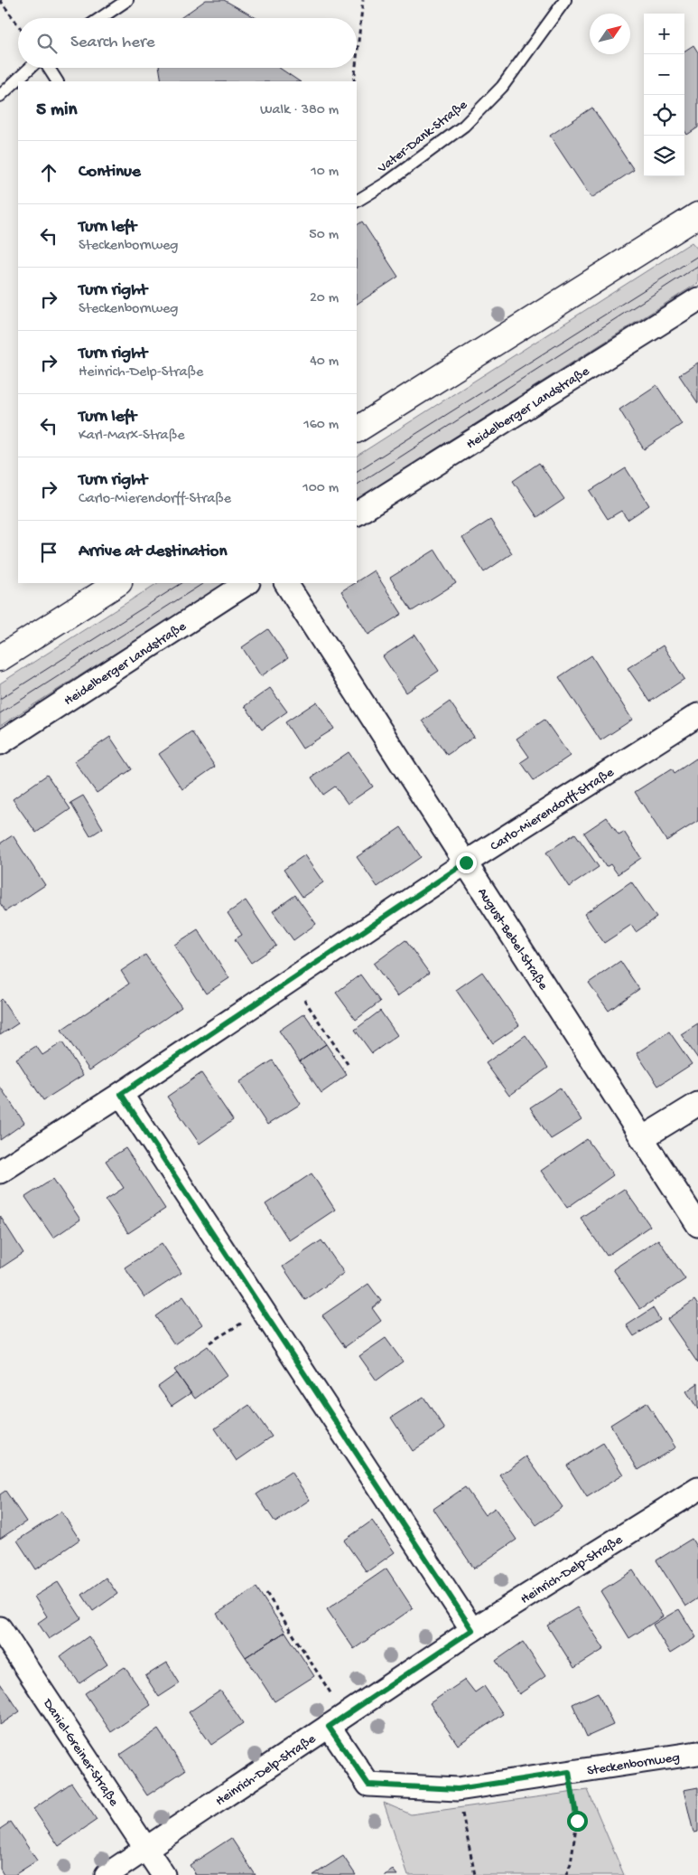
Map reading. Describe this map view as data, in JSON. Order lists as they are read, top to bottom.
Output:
{
  "streets": {
    "street": [
      "Heidelberger Landstraße",
      "Carlo-Mierendorff-Straße",
      "August-Bebel-Straße",
      "Heinrich-Delp-Straße",
      "Daniel-Greiner-Straße",
      "Steckenbornweg"
    ],
    "lane": ["Vater-Dank-Straße"]
  },
  "crossings": [
    ["Carlo-Mierendorff-Straße", "August-Bebel-Straße"],
    ["Heinrich-Delp-Straße", "Daniel-Greiner-Straße"],
    ["Heinrich-Delp-Straße", "Steckenbornweg"]
  ],
  "north": "top right",
  "page": {
    "map_buttons": ["+", "−"],
    "search": "Search here",
    "heading": ["5 min", "Walk · 380 m"],
    "list": [
      ["Continue", "10 m"],
      ["Turn left", "Steckenbornweg", "50 m"],
      ["Turn right", "Steckenbornweg", "20 m"],
      ["Turn right", "Heinrich-Delp-Straße", "40 m"],
      ["Turn left", "Karl-Marx-Straße", "160 m"],
      ["Turn right", "Carlo-Mierendorff-Straße", "100 m"],
      "Arrive at destination"
    ]
  }
}
